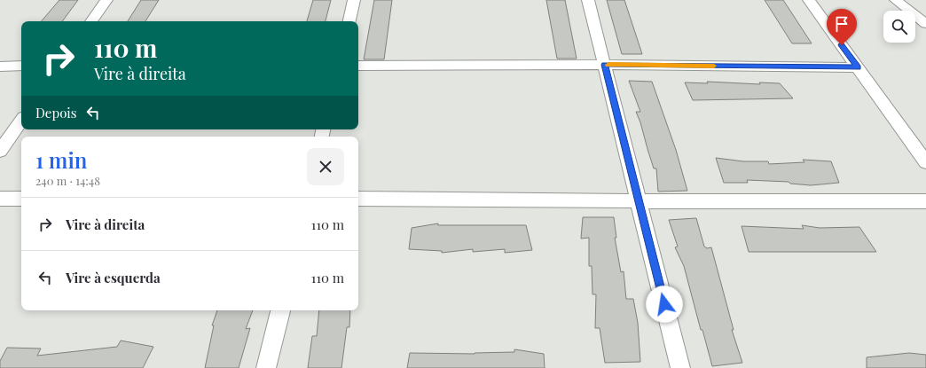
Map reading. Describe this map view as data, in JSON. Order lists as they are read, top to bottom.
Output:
{
  "page": {
    "turn": ["110 m", "Vire à direita"],
    "then": "Depois",
    "heading": ["1 min", "240 m · 14:48"],
    "list": [
      {
        "name": "Vire à direita",
        "value": "110 m"
      },
      {
        "name": "Vire à esquerda",
        "value": "110 m"
      }
    ]
  }
}
